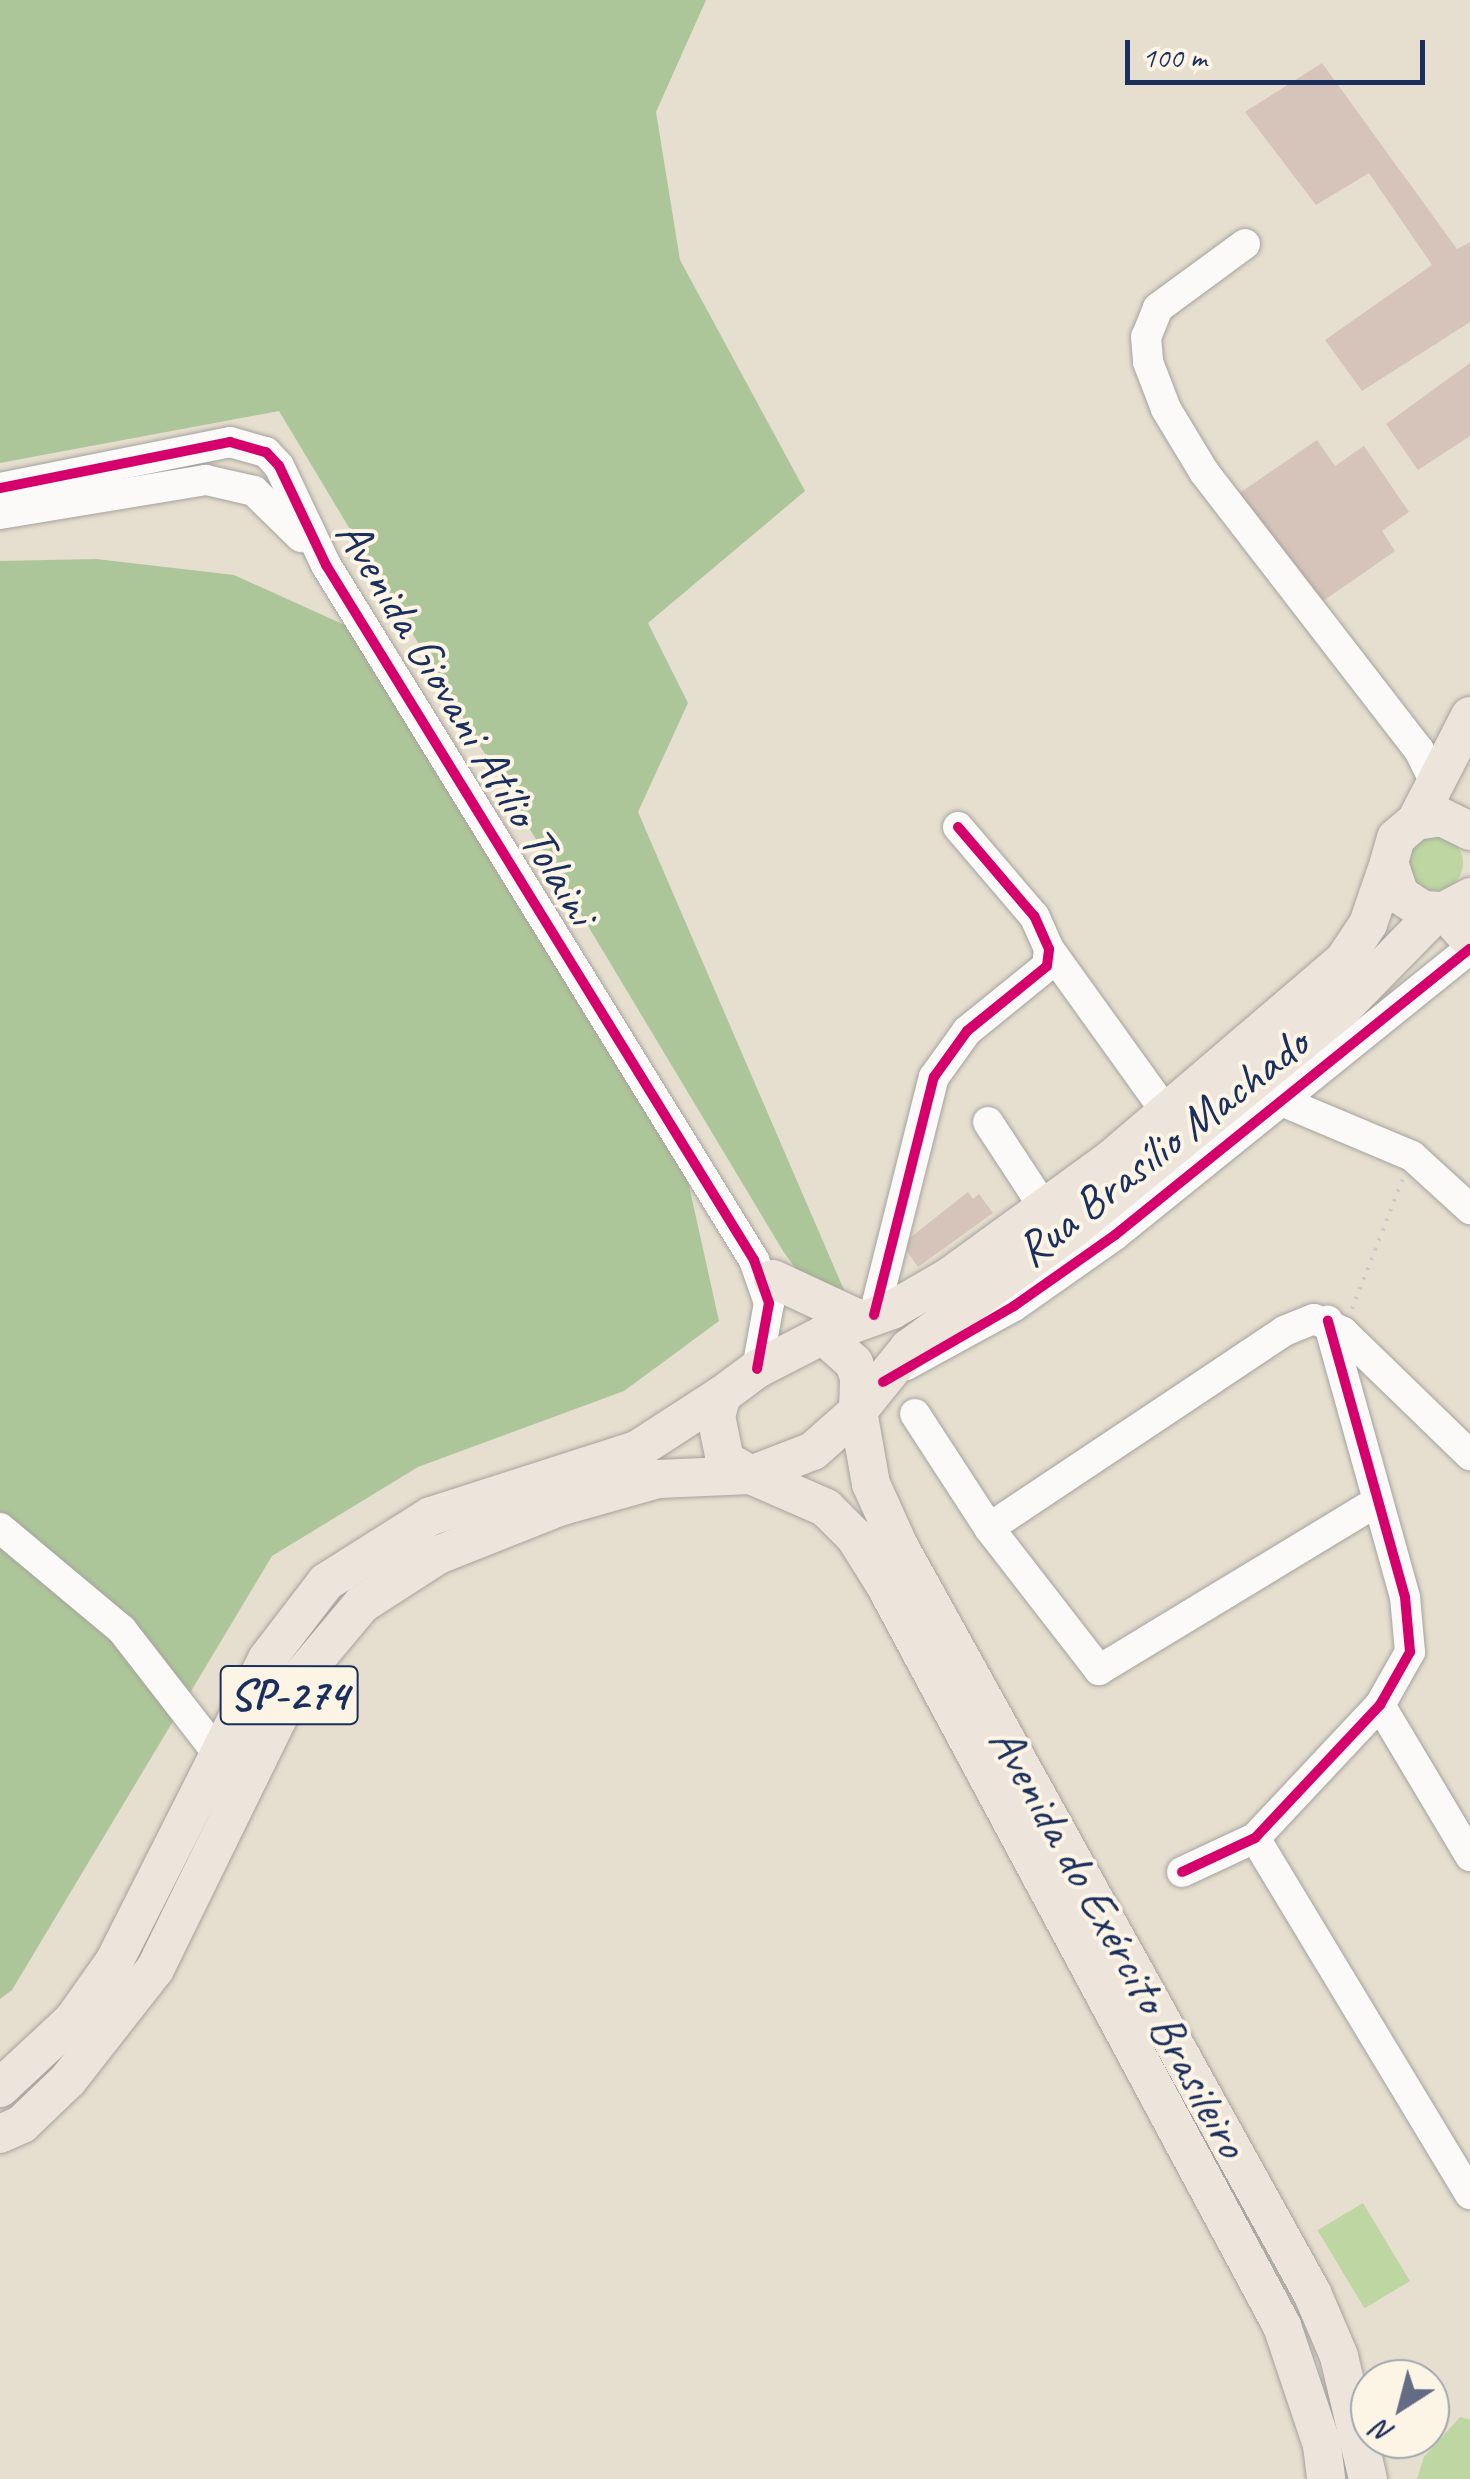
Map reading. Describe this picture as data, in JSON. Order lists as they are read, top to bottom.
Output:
{
  "streets": {
    "main road": ["SP-274", "Avenida do Exército Brasileiro"],
    "street": ["Avenida Giovani Atílio Tolaini", "Rua Brasílio Machado"]
  },
  "crossings": [
    ["SP-274", "Avenida do Exército Brasileiro"]
  ],
  "scale_bar": "100 m",
  "north": "bottom left"
}
